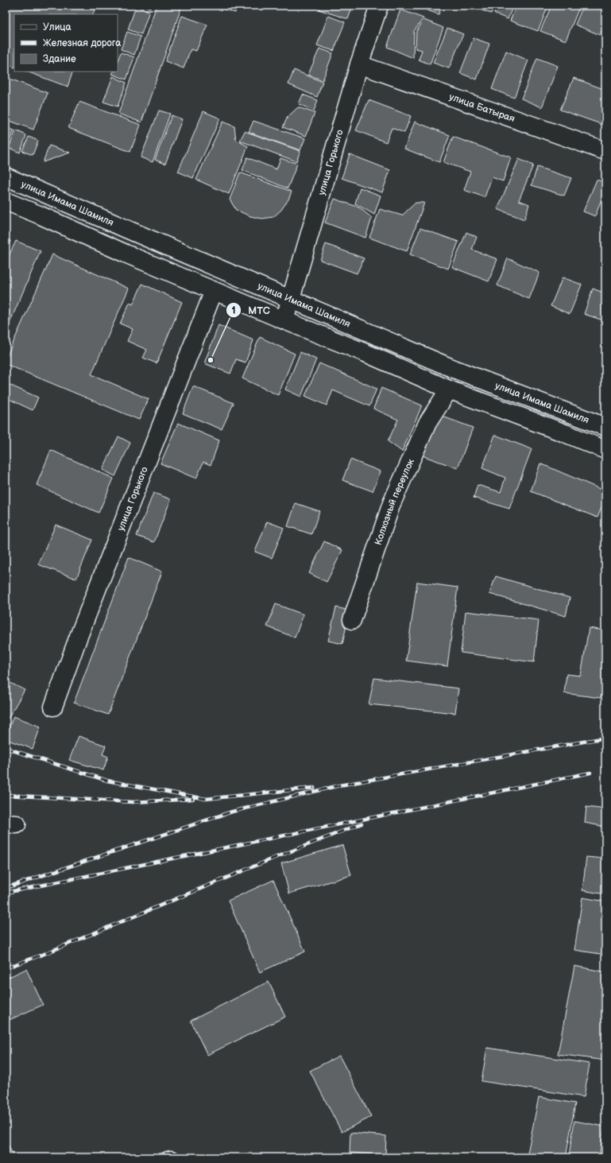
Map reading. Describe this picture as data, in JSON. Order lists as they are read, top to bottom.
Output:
{
  "streets": {
    "main road": [
      "улица Батырая",
      "улица Горького",
      "улица Имама Шамиля",
      "Колхозный переулок"
    ]
  },
  "crossings": [
    ["улица Батырая", "улица Горького"],
    ["улица Горького", "улица Имама Шамиля"]
  ],
  "places": ["МТС"],
  "legend": ["Улица", "Железная дорога", "Здание"]
}
